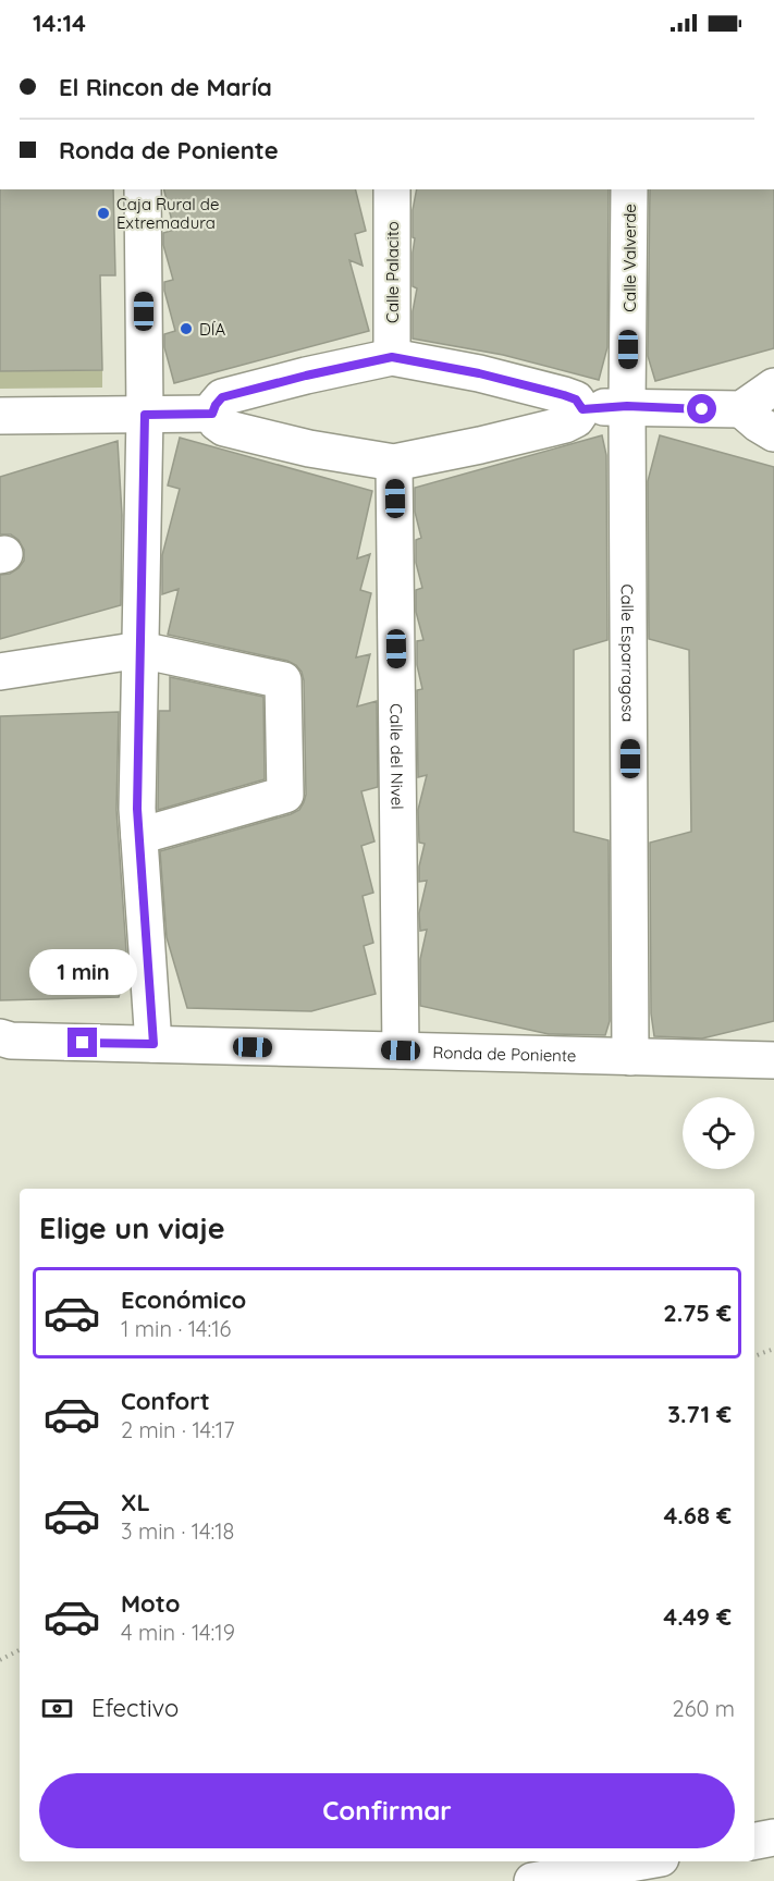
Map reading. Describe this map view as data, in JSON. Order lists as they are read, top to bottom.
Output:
{
  "streets": {
    "street": [
      "Calle Valverde",
      "Calle Palacito",
      "Calle Esparragosa",
      "Calle del Nivel",
      "Ronda de Poniente"
    ]
  },
  "crossings": [
    ["Calle Valverde", "Calle Esparragosa"],
    ["Calle Esparragosa", "Ronda de Poniente"],
    ["Calle del Nivel", "Ronda de Poniente"]
  ],
  "places": ["Caja Rural de Extremadura", "DÍA"],
  "page": {
    "status": "14:14",
    "banner": ["El Rincon de María", "Ronda de Poniente"],
    "bubble": "1 min",
    "heading": "Elige un viaje",
    "list": [
      {
        "name": "Económico",
        "note": "1 min · 14:16",
        "value": "2.75 €"
      },
      {
        "name": "Confort",
        "note": "2 min · 14:17",
        "value": "3.71 €"
      },
      {
        "name": "XL",
        "note": "3 min · 14:18",
        "value": "4.68 €"
      },
      {
        "name": "Moto",
        "note": "4 min · 14:19",
        "value": "4.49 €"
      }
    ],
    "pay": ["Efectivo", "260 m"],
    "buttons": "Confirmar"
  }
}
